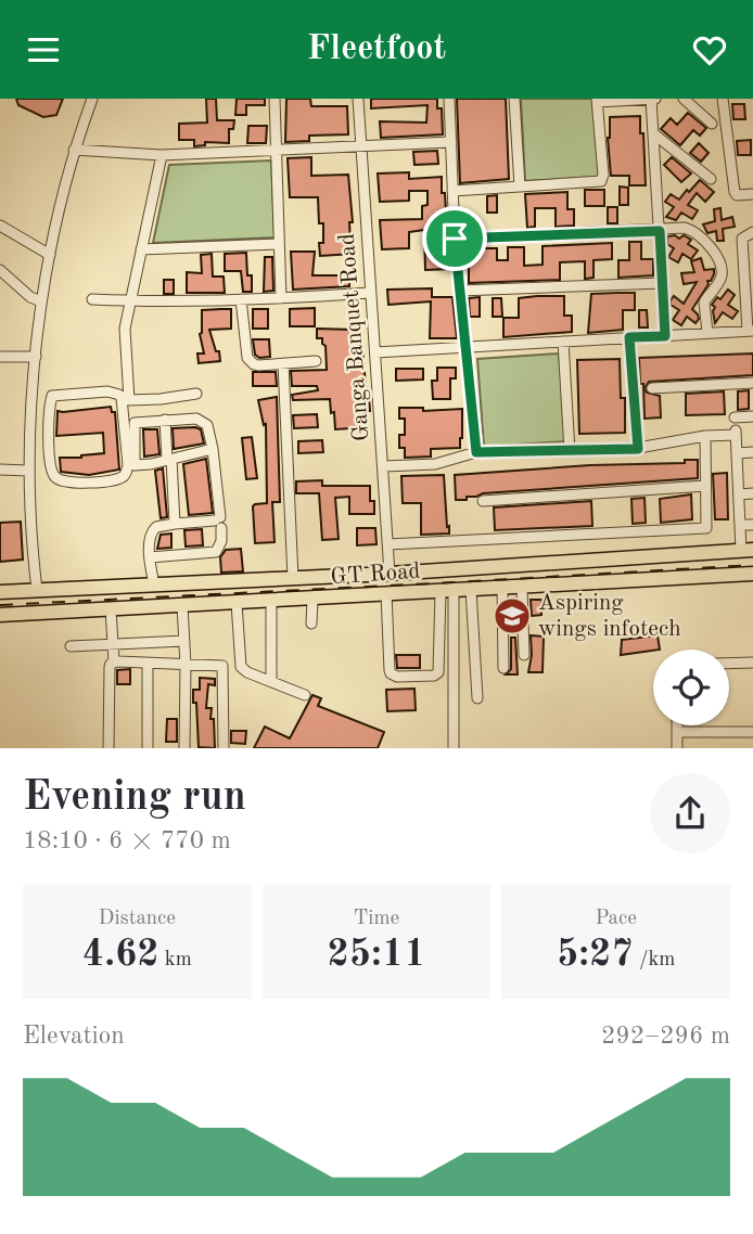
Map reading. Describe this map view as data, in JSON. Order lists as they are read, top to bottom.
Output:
{
  "streets": {
    "highway": ["GT Road"],
    "street": ["Ganga Banquet Road"]
  },
  "crossings": [
    ["Ganga Banquet Road", "GT Road"]
  ],
  "places": {
    "school or university": ["Aspiring wings infotech"]
  },
  "page": {
    "header": "Fleetfoot",
    "heading": ["Evening run", "18:10 · 6 × 770 m"],
    "stats": [
      ["Distance", "4.62 km"],
      ["Time", "25:11"],
      ["Pace", "5:27 /km"]
    ],
    "chart": ["Elevation", "292–296 m"]
  }
}
